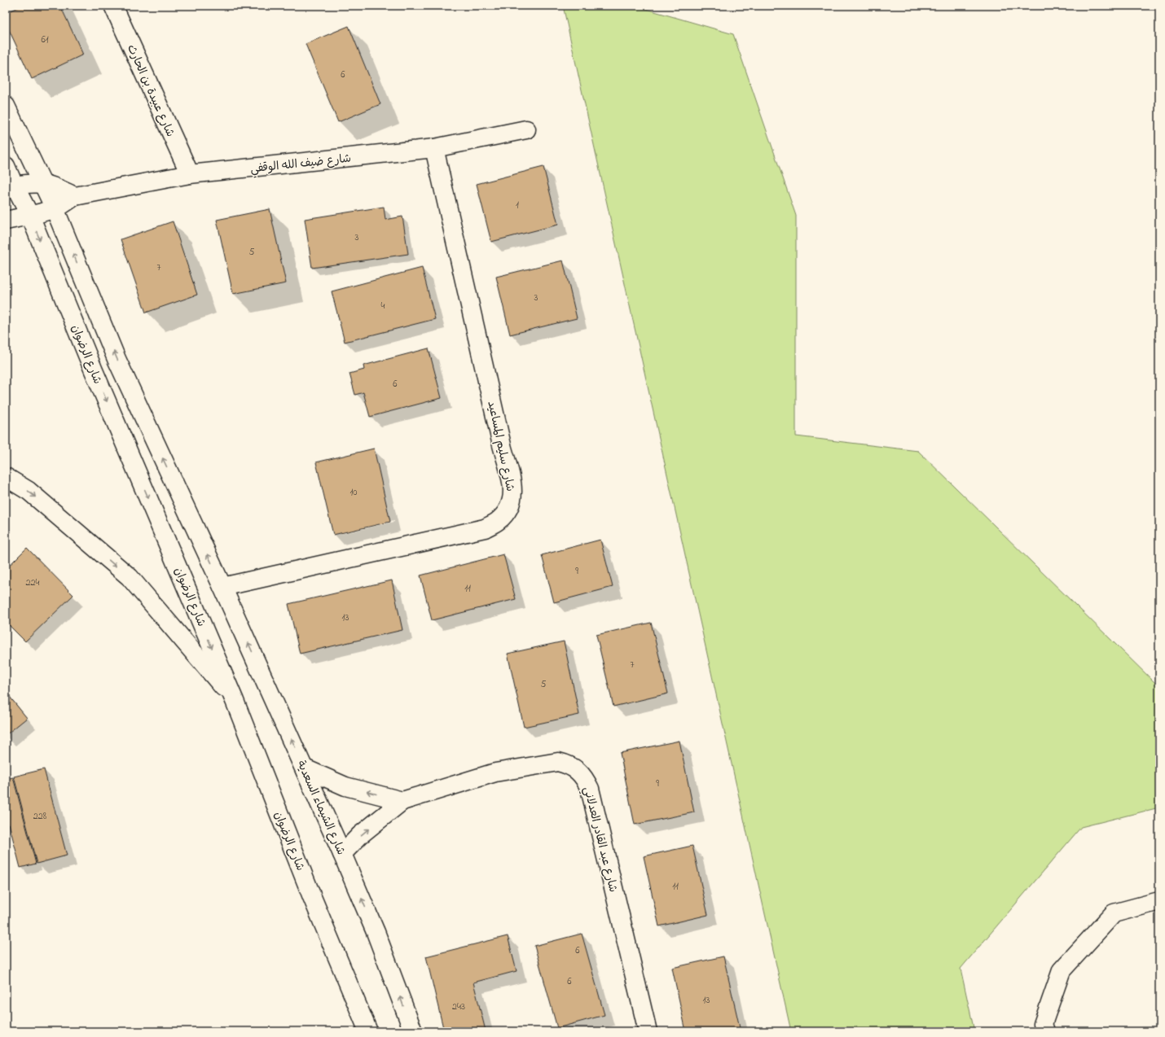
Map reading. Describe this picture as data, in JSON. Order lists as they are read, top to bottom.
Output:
{
  "streets": {
    "main road": [
      "شارع عبيدة بن الحارث",
      "شارع ضيف الله الوقفي",
      "شارع الرضوان",
      "شارع سليم المساعيد",
      "شارع الشيماء السعدية",
      "شارع عبد القادر العدلاني"
    ]
  },
  "crossings": [
    ["شارع عبيدة بن الحارث", "شارع ضيف الله الوقفي"],
    ["شارع ضيف الله الوقفي", "شارع الرضوان"],
    ["شارع ضيف الله الوقفي", "شارع سليم المساعيد"],
    ["شارع سليم المساعيد", "شارع الشيماء السعدية"],
    ["شارع الشيماء السعدية", "شارع عبد القادر العدلاني"]
  ],
  "one_way": ["شارع الشيماء السعدية"],
  "house_numbers": [
    "61",
    "6",
    "1",
    "3",
    "5",
    "7",
    "3",
    "4",
    "6",
    "10",
    "9",
    "224",
    "11",
    "13",
    "7",
    "5",
    "9",
    "228",
    "11",
    "6",
    "6",
    "13",
    "243"
  ]
}
